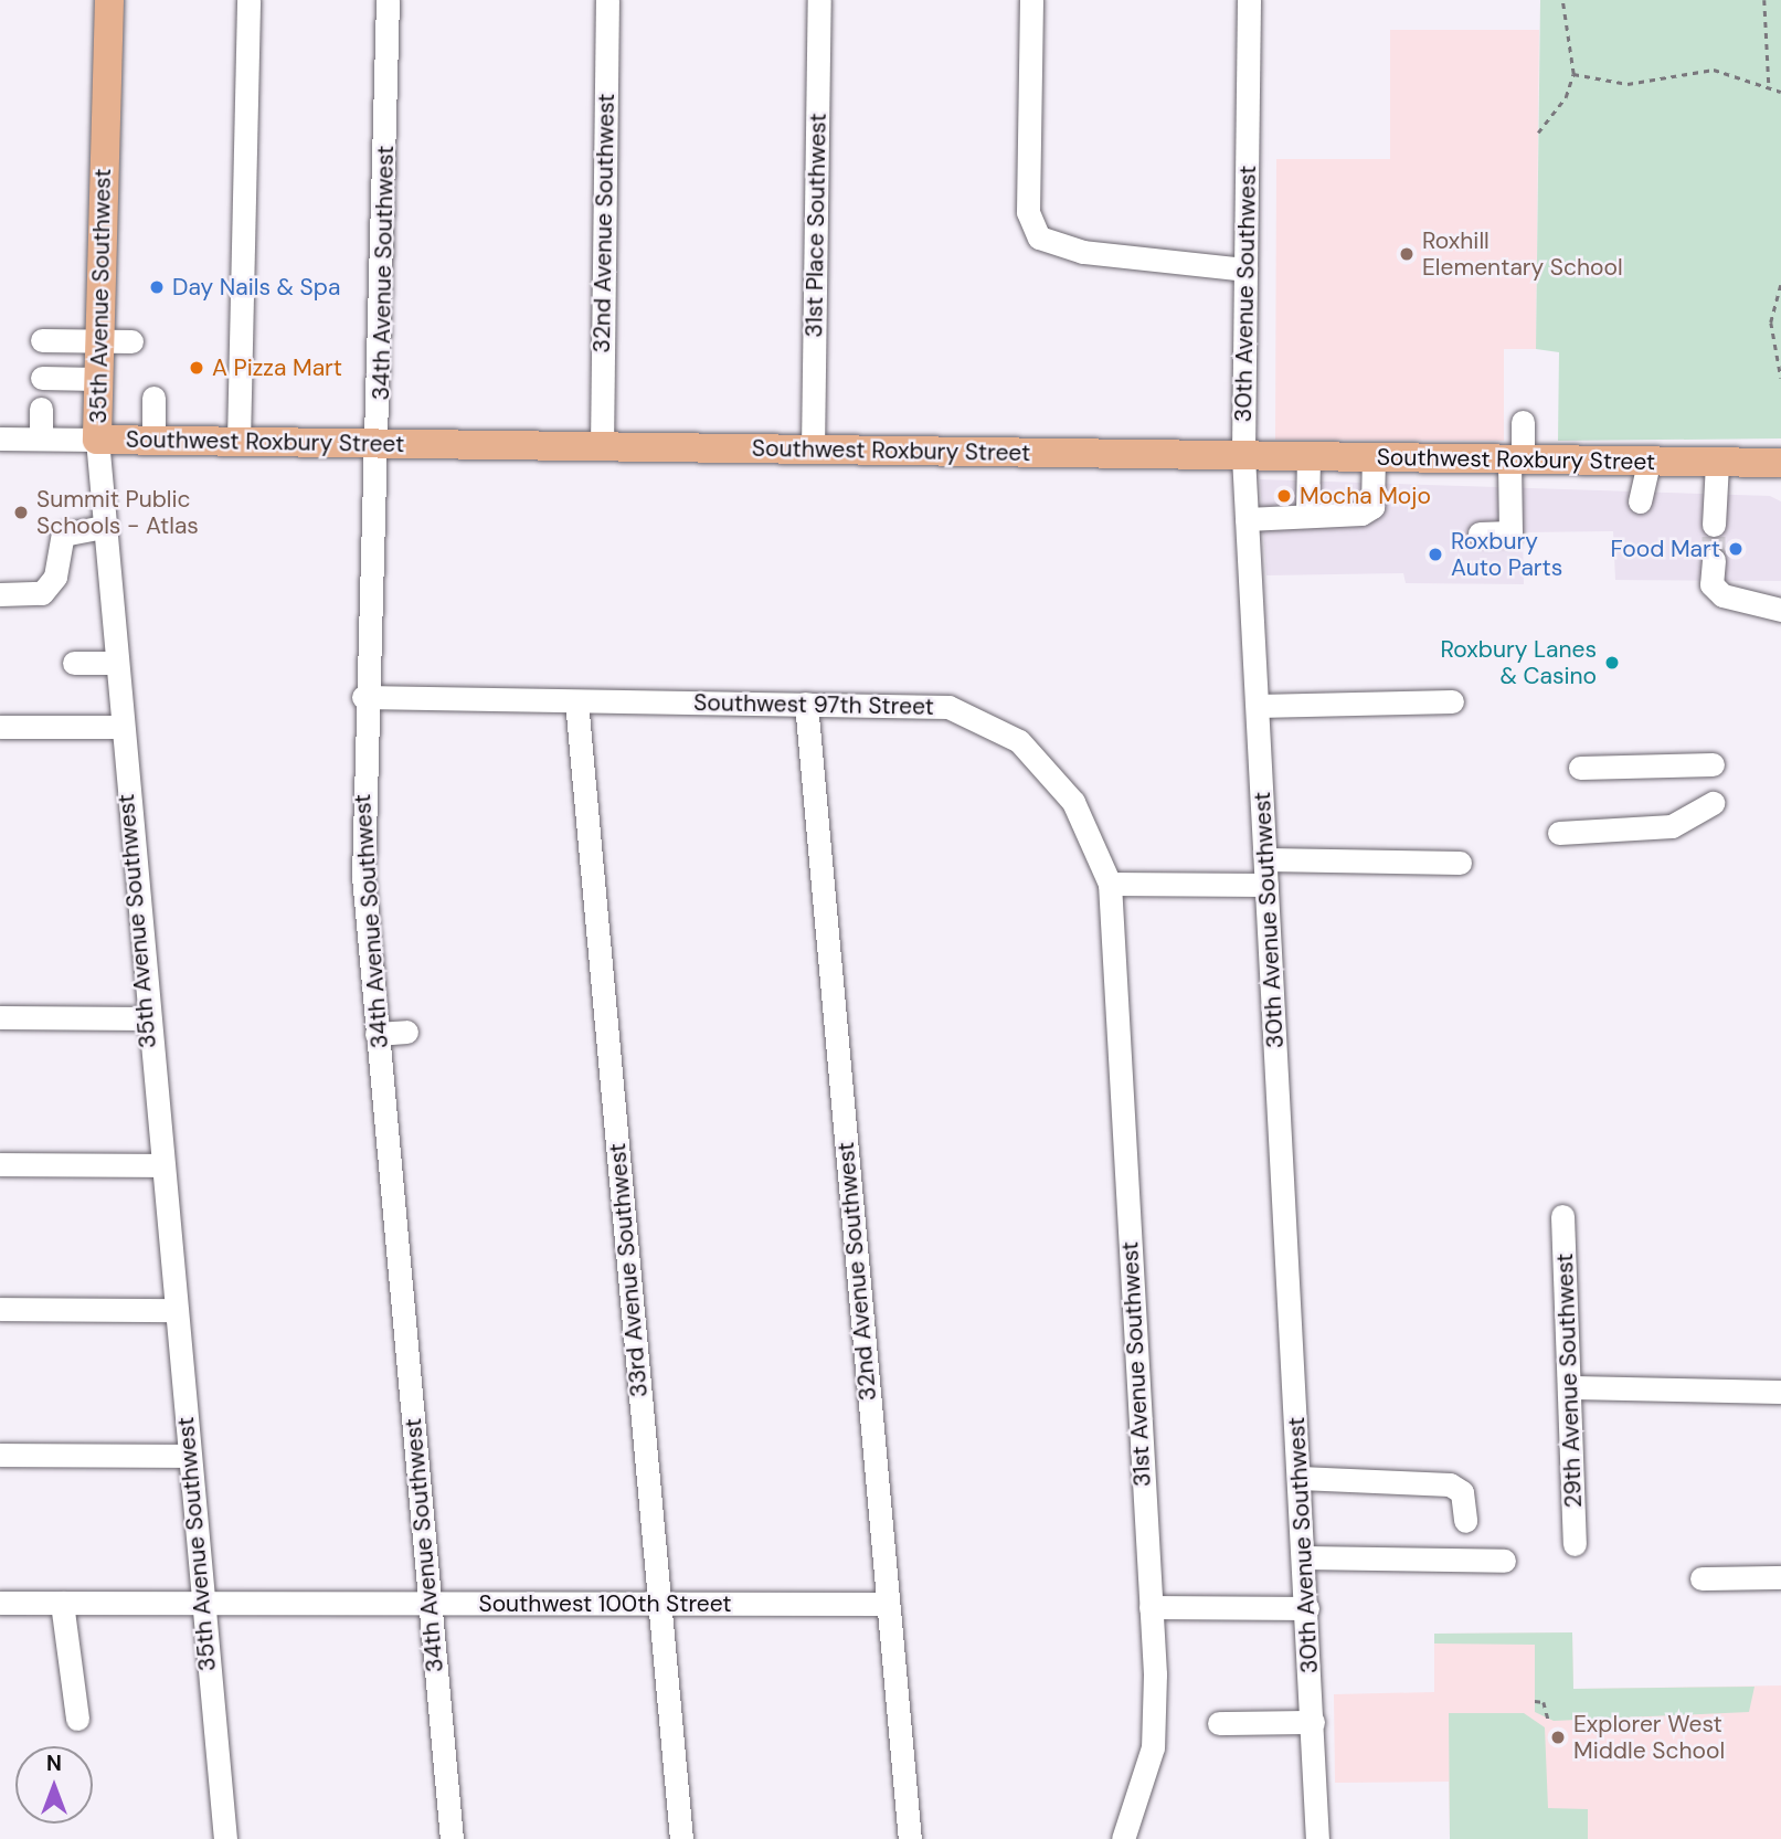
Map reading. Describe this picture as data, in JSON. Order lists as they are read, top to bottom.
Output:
{
  "streets": {
    "main road": ["35th Avenue Southwest", "Southwest Roxbury Street"],
    "street": [
      "32nd Avenue Southwest",
      "31st Place Southwest",
      "34th Avenue Southwest",
      "30th Avenue Southwest",
      "Southwest 97th Street",
      "33rd Avenue Southwest",
      "31st Avenue Southwest",
      "29th Avenue Southwest",
      "Southwest 100th Street"
    ]
  },
  "crossings": [
    ["32nd Avenue Southwest", "Southwest Roxbury Street"],
    ["32nd Avenue Southwest", "Southwest 97th Street"],
    ["32nd Avenue Southwest", "Southwest 100th Street"],
    ["31st Place Southwest", "Southwest Roxbury Street"],
    ["34th Avenue Southwest", "Southwest Roxbury Street"],
    ["34th Avenue Southwest", "Southwest 97th Street"],
    ["34th Avenue Southwest", "Southwest 100th Street"],
    ["30th Avenue Southwest", "Southwest Roxbury Street"],
    ["35th Avenue Southwest", "Southwest Roxbury Street"],
    ["35th Avenue Southwest", "Southwest 100th Street"],
    ["Southwest 97th Street", "33rd Avenue Southwest"],
    ["Southwest 97th Street", "31st Avenue Southwest"],
    ["33rd Avenue Southwest", "Southwest 100th Street"]
  ],
  "places": [
    "Roxhill Elementary School",
    "Day Nails & Spa",
    "A Pizza Mart",
    "Mocha Mojo",
    "Summit Public Schools - Atlas",
    "Food Mart",
    "Roxbury Auto Parts",
    "Roxbury Lanes & Casino",
    "Explorer West Middle School"
  ],
  "north": "top"
}
